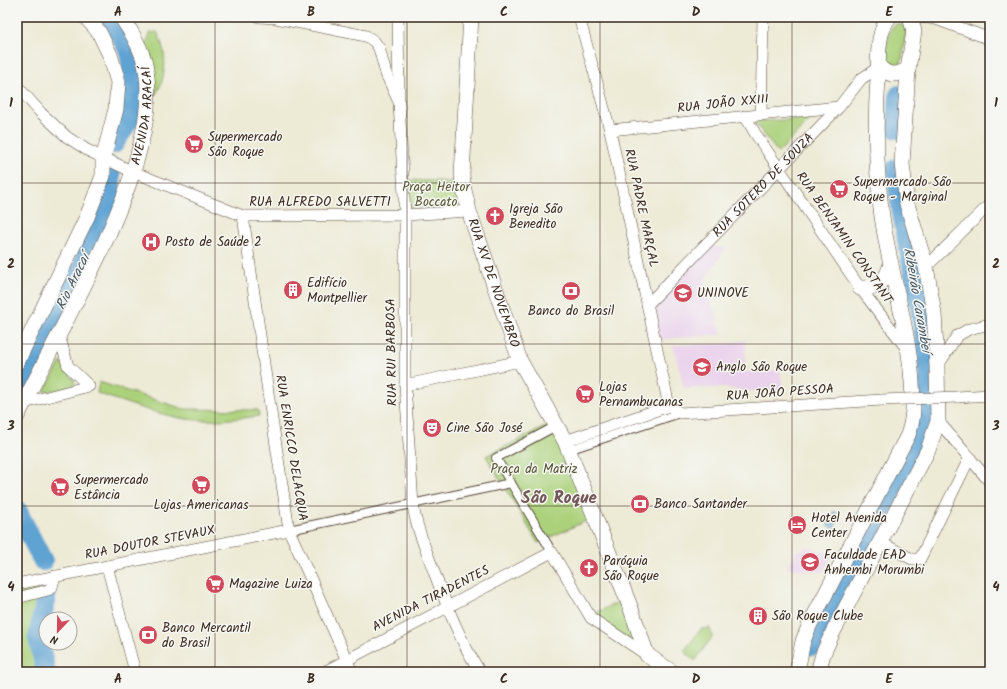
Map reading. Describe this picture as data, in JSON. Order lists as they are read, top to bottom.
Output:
{
  "streets": {
    "main road": ["AVENIDA ARACAÍ", "RUA XV DE NOVEMBRO"],
    "street": [
      "RUA JOÃO XXIII",
      "RUA SOTERO DE SOUZA",
      "RUA ALFREDO SALVETTI",
      "RUA PADRE MARÇAL",
      "RUA BENJAMIN CONSTANT",
      "RUA RUI BARBOSA",
      "RUA JOÃO PESSOA",
      "RUA ENRICCO DELACQUA",
      "RUA DOUTOR STEVAUX",
      "AVENIDA TIRADENTES"
    ]
  },
  "crossings": [
    ["RUA JOÃO XXIII", "RUA SOTERO DE SOUZA"],
    ["RUA JOÃO XXIII", "RUA PADRE MARÇAL"],
    ["RUA JOÃO XXIII", "RUA BENJAMIN CONSTANT"],
    ["AVENIDA ARACAÍ", "RUA ALFREDO SALVETTI"],
    ["RUA SOTERO DE SOUZA", "RUA PADRE MARÇAL"],
    ["RUA SOTERO DE SOUZA", "RUA BENJAMIN CONSTANT"],
    ["RUA ALFREDO SALVETTI", "RUA XV DE NOVEMBRO"],
    ["RUA ALFREDO SALVETTI", "RUA RUI BARBOSA"],
    ["RUA ALFREDO SALVETTI", "RUA ENRICCO DELACQUA"],
    ["RUA XV DE NOVEMBRO", "RUA JOÃO PESSOA"],
    ["RUA RUI BARBOSA", "AVENIDA TIRADENTES"],
    ["RUA ENRICCO DELACQUA", "RUA DOUTOR STEVAUX"],
    ["RUA ENRICCO DELACQUA", "AVENIDA TIRADENTES"]
  ],
  "districts": ["São Roque"],
  "water": ["Rio Aracaí", "Ribeirão Carambeí"],
  "parks": ["Praça Heitor Boccato", "Praça da Matriz"],
  "places": {
    "supermarket": [
      "Supermercado São Roque",
      "Supermercado São Roque - Marginal",
      "Lojas Pernambucanas",
      "Lojas Americanas",
      "Supermercado Estância",
      "Magazine Luiza"
    ],
    "church": ["Igreja São Benedito", "Paróquia São Roque"],
    "hospital": ["Posto de Saúde 2"],
    "building": ["Edifício Montpellier", "São Roque Clube"],
    "bank": ["Banco do Brasil", "Banco Santander", "Banco Mercantil do Brasil"],
    "school or university": ["UNINOVE", "Anglo São Roque", "Faculdade EAD Anhembi Morumbi"],
    "theatre": ["Cine São José"],
    "hotel": ["Hotel Avenida Center"]
  },
  "north": "bottom",
  "grid": {
    "columns": [
      "A",
      "B",
      "C",
      "D",
      "E"
    ],
    "rows": [
      "1",
      "2",
      "3",
      "4"
    ]
  }
}
